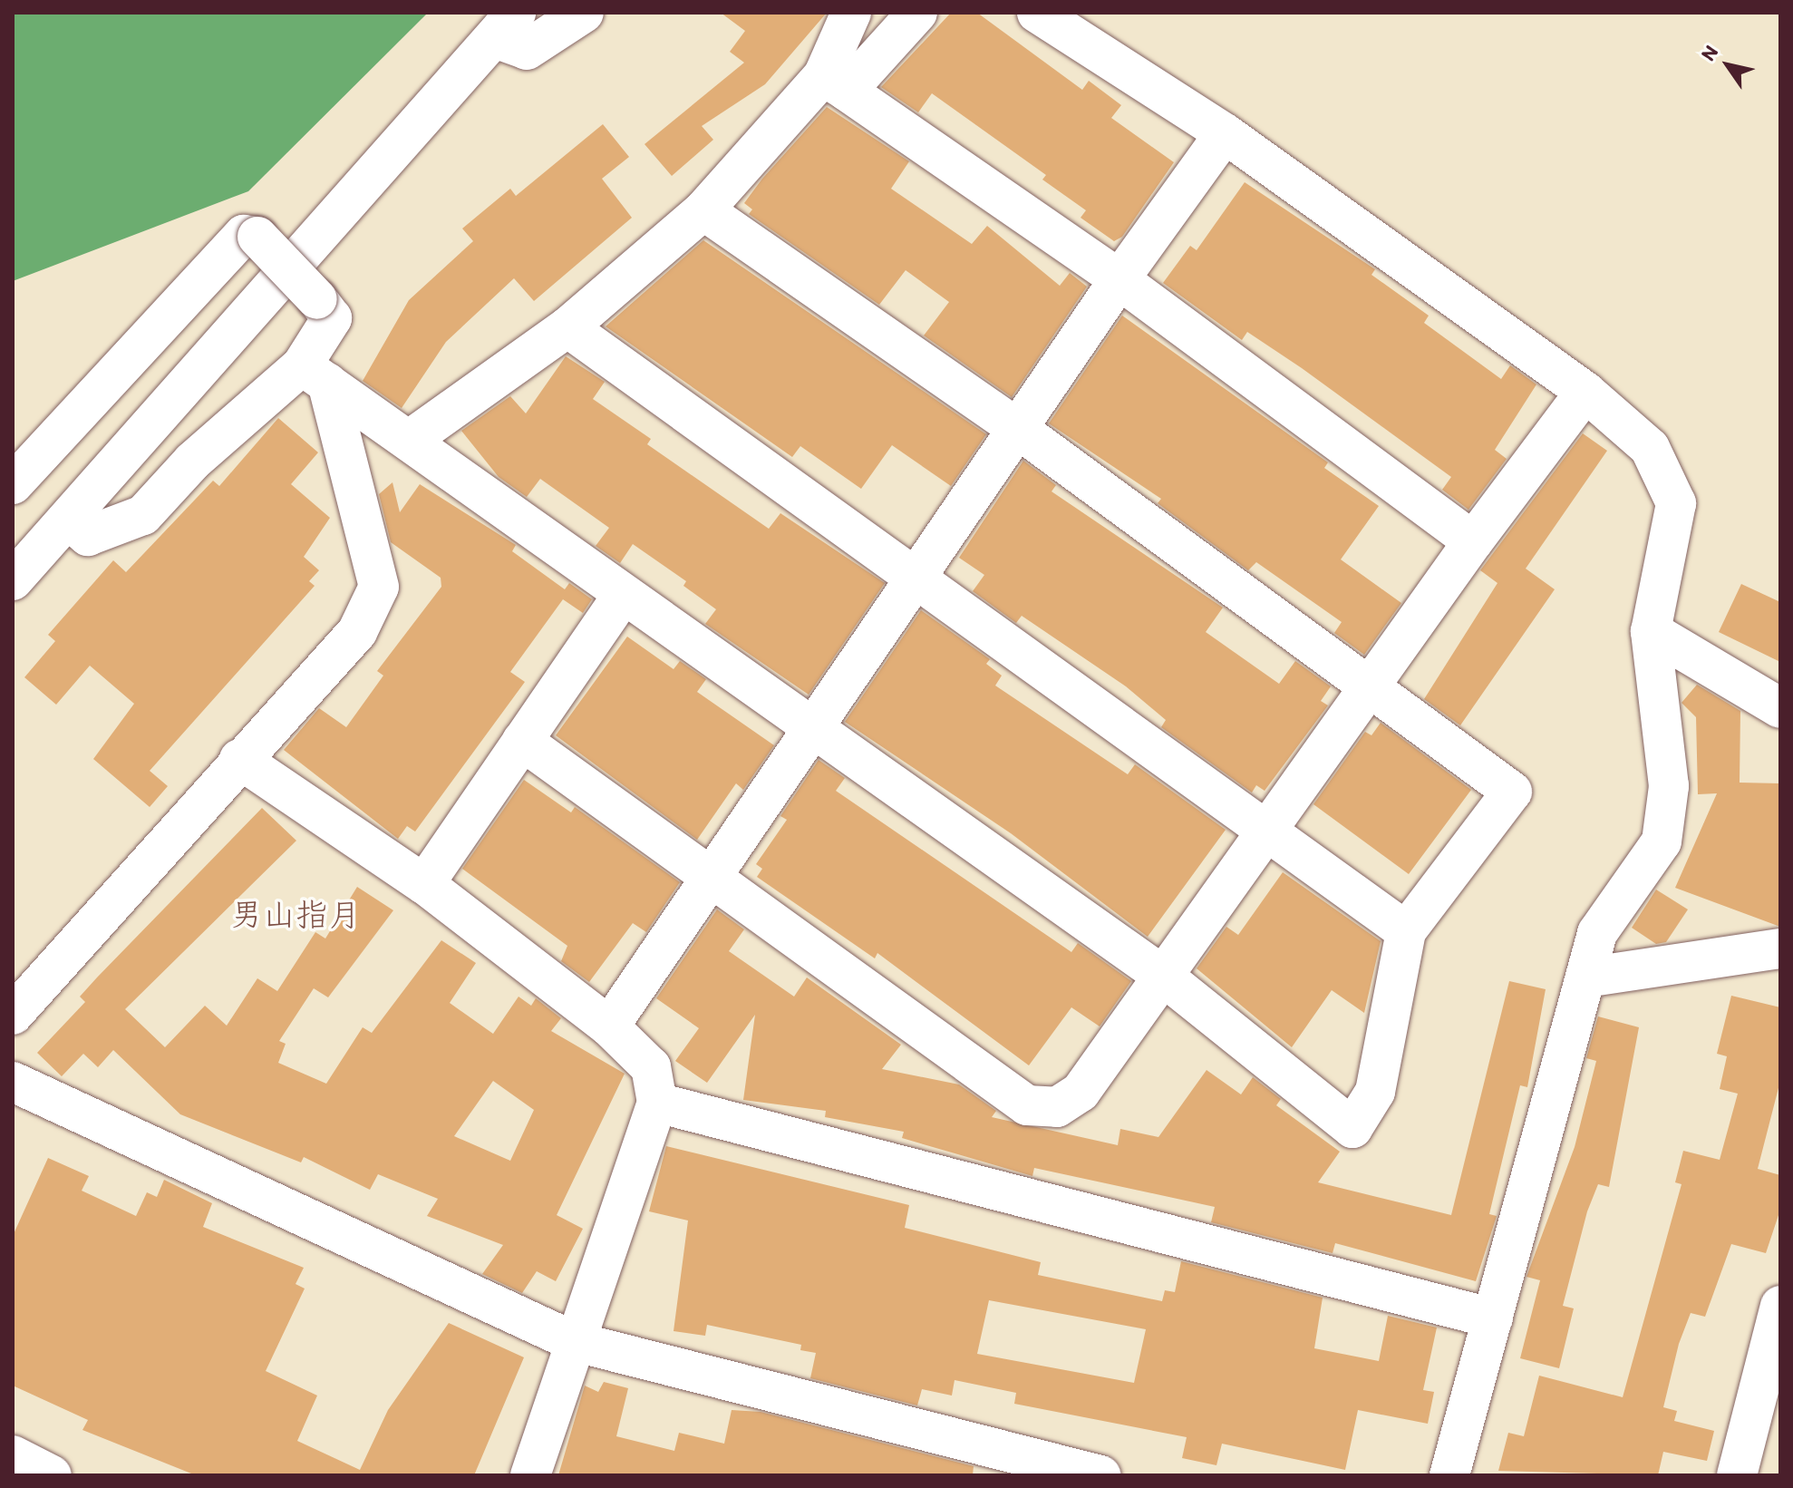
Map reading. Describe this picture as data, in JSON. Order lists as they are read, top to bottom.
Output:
{
  "districts": ["男山指月"],
  "north": "top left"
}
